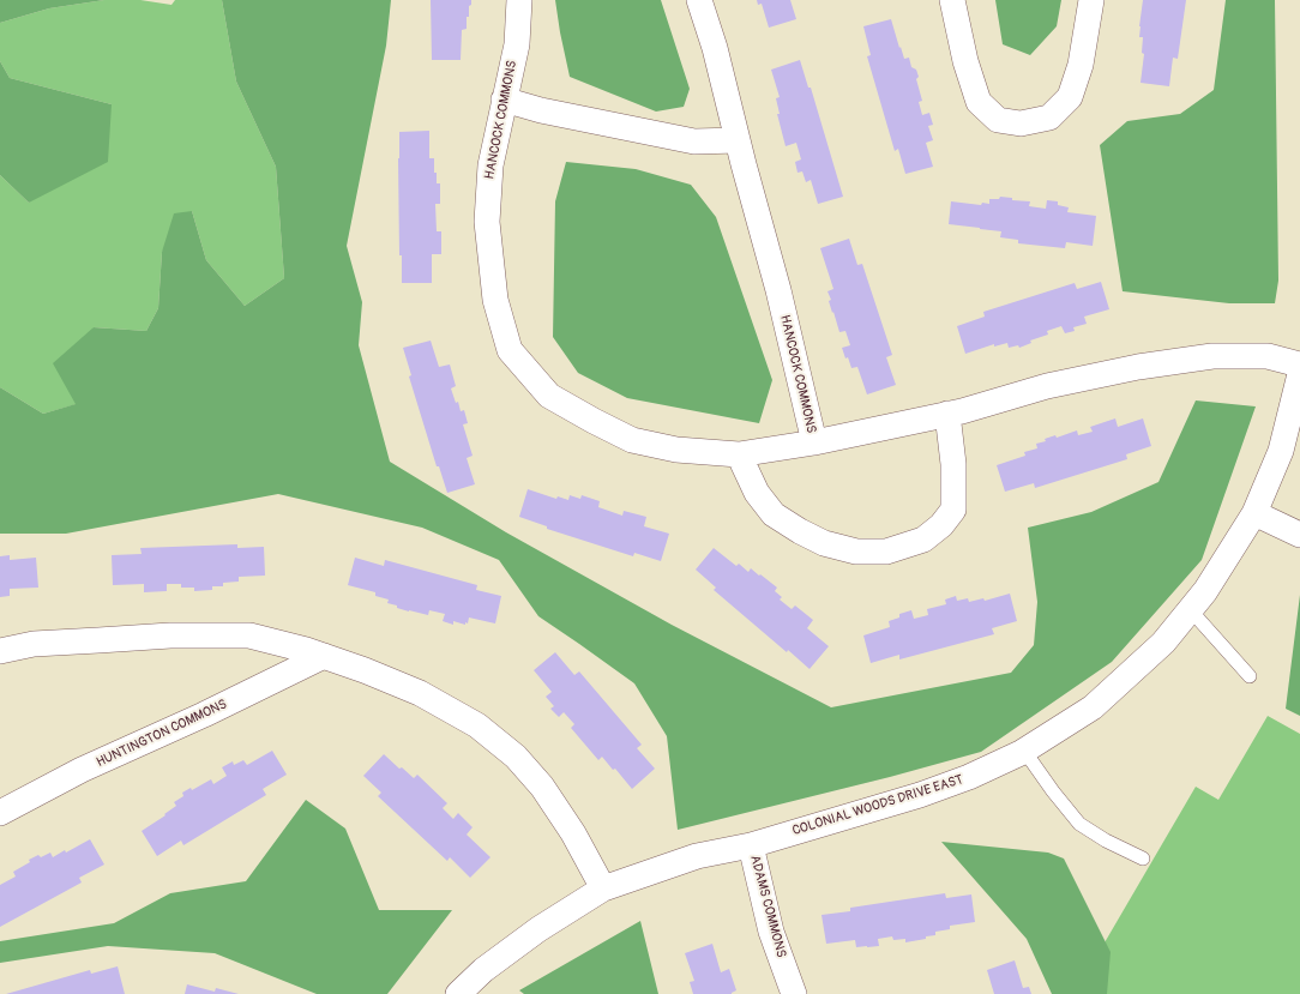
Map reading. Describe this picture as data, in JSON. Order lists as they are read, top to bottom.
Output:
{
  "streets": {
    "street": [
      "HANCOCK COMMONS",
      "HUNTINGTON COMMONS",
      "COLONIAL WOODS DRIVE EAST",
      "ADAMS COMMONS"
    ]
  },
  "crossings": [
    ["COLONIAL WOODS DRIVE EAST", "ADAMS COMMONS"]
  ]
}
